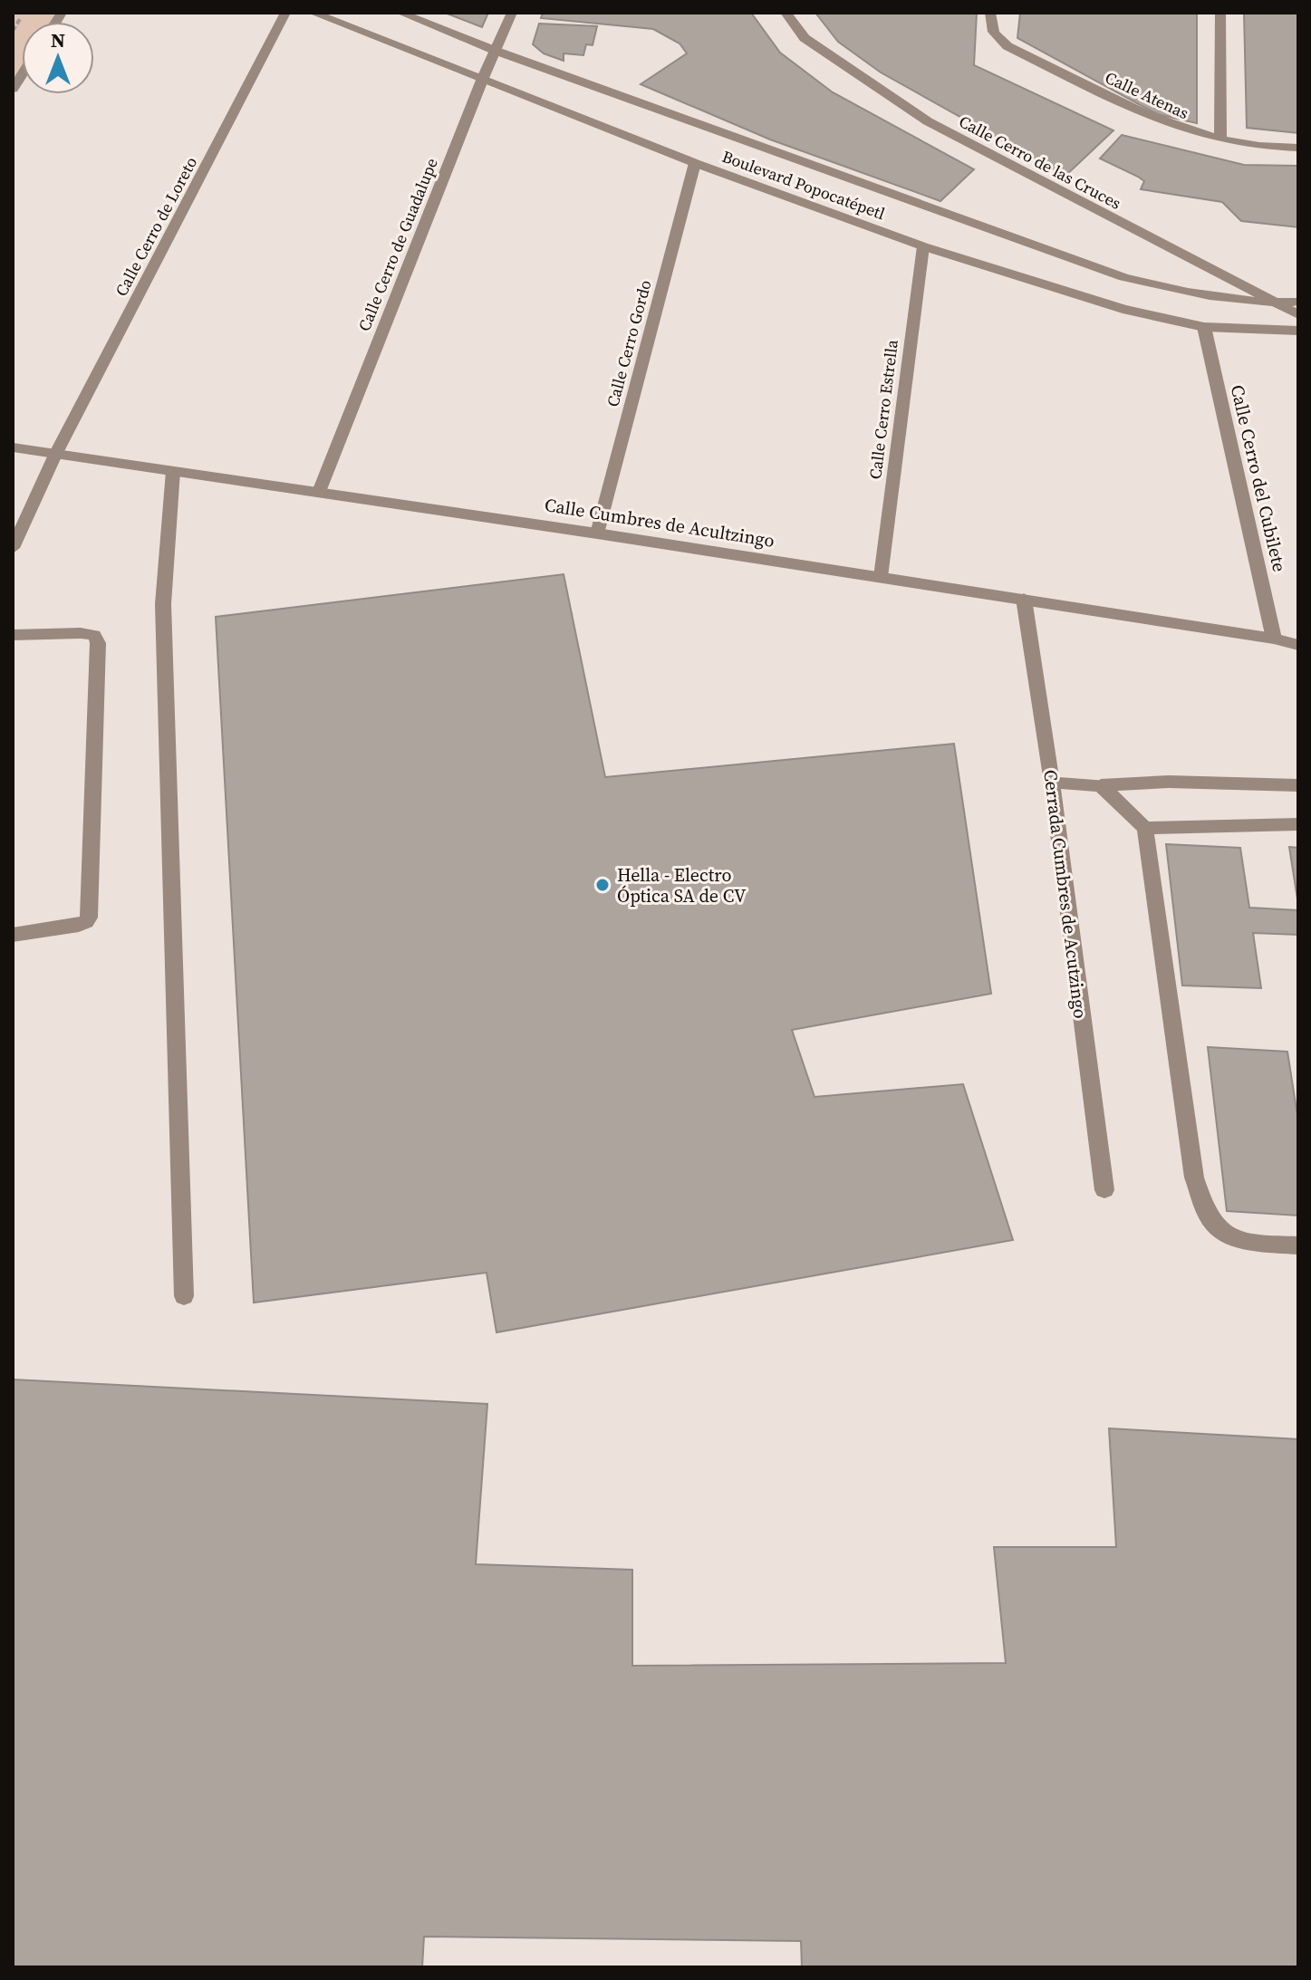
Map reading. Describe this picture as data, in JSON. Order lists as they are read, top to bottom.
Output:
{
  "streets": {
    "street": [
      "Calle Atenas",
      "Calle Cerro de las Cruces",
      "Boulevard Popocatépetl",
      "Calle Cerro de Loreto",
      "Calle Cerro de Guadalupe",
      "Calle Cerro Gordo",
      "Calle Cerro Estrella",
      "Calle Cerro del Cubilete",
      "Calle Cumbres de Acultzingo",
      "Cerrada Cumbres de Acutzingo"
    ]
  },
  "crossings": [
    ["Calle Cerro de las Cruces", "Boulevard Popocatépetl"],
    ["Boulevard Popocatépetl", "Calle Cerro de Guadalupe"],
    ["Boulevard Popocatépetl", "Calle Cerro Gordo"],
    ["Boulevard Popocatépetl", "Calle Cerro Estrella"],
    ["Boulevard Popocatépetl", "Calle Cerro del Cubilete"],
    ["Calle Cerro de Loreto", "Calle Cumbres de Acultzingo"],
    ["Calle Cerro de Guadalupe", "Calle Cumbres de Acultzingo"],
    ["Calle Cerro Gordo", "Calle Cumbres de Acultzingo"],
    ["Calle Cerro Estrella", "Calle Cumbres de Acultzingo"],
    ["Calle Cerro del Cubilete", "Calle Cumbres de Acultzingo"],
    ["Calle Cumbres de Acultzingo", "Cerrada Cumbres de Acutzingo"]
  ],
  "places": ["Hella - Electro Óptica SA de CV"],
  "north": "top"
}
